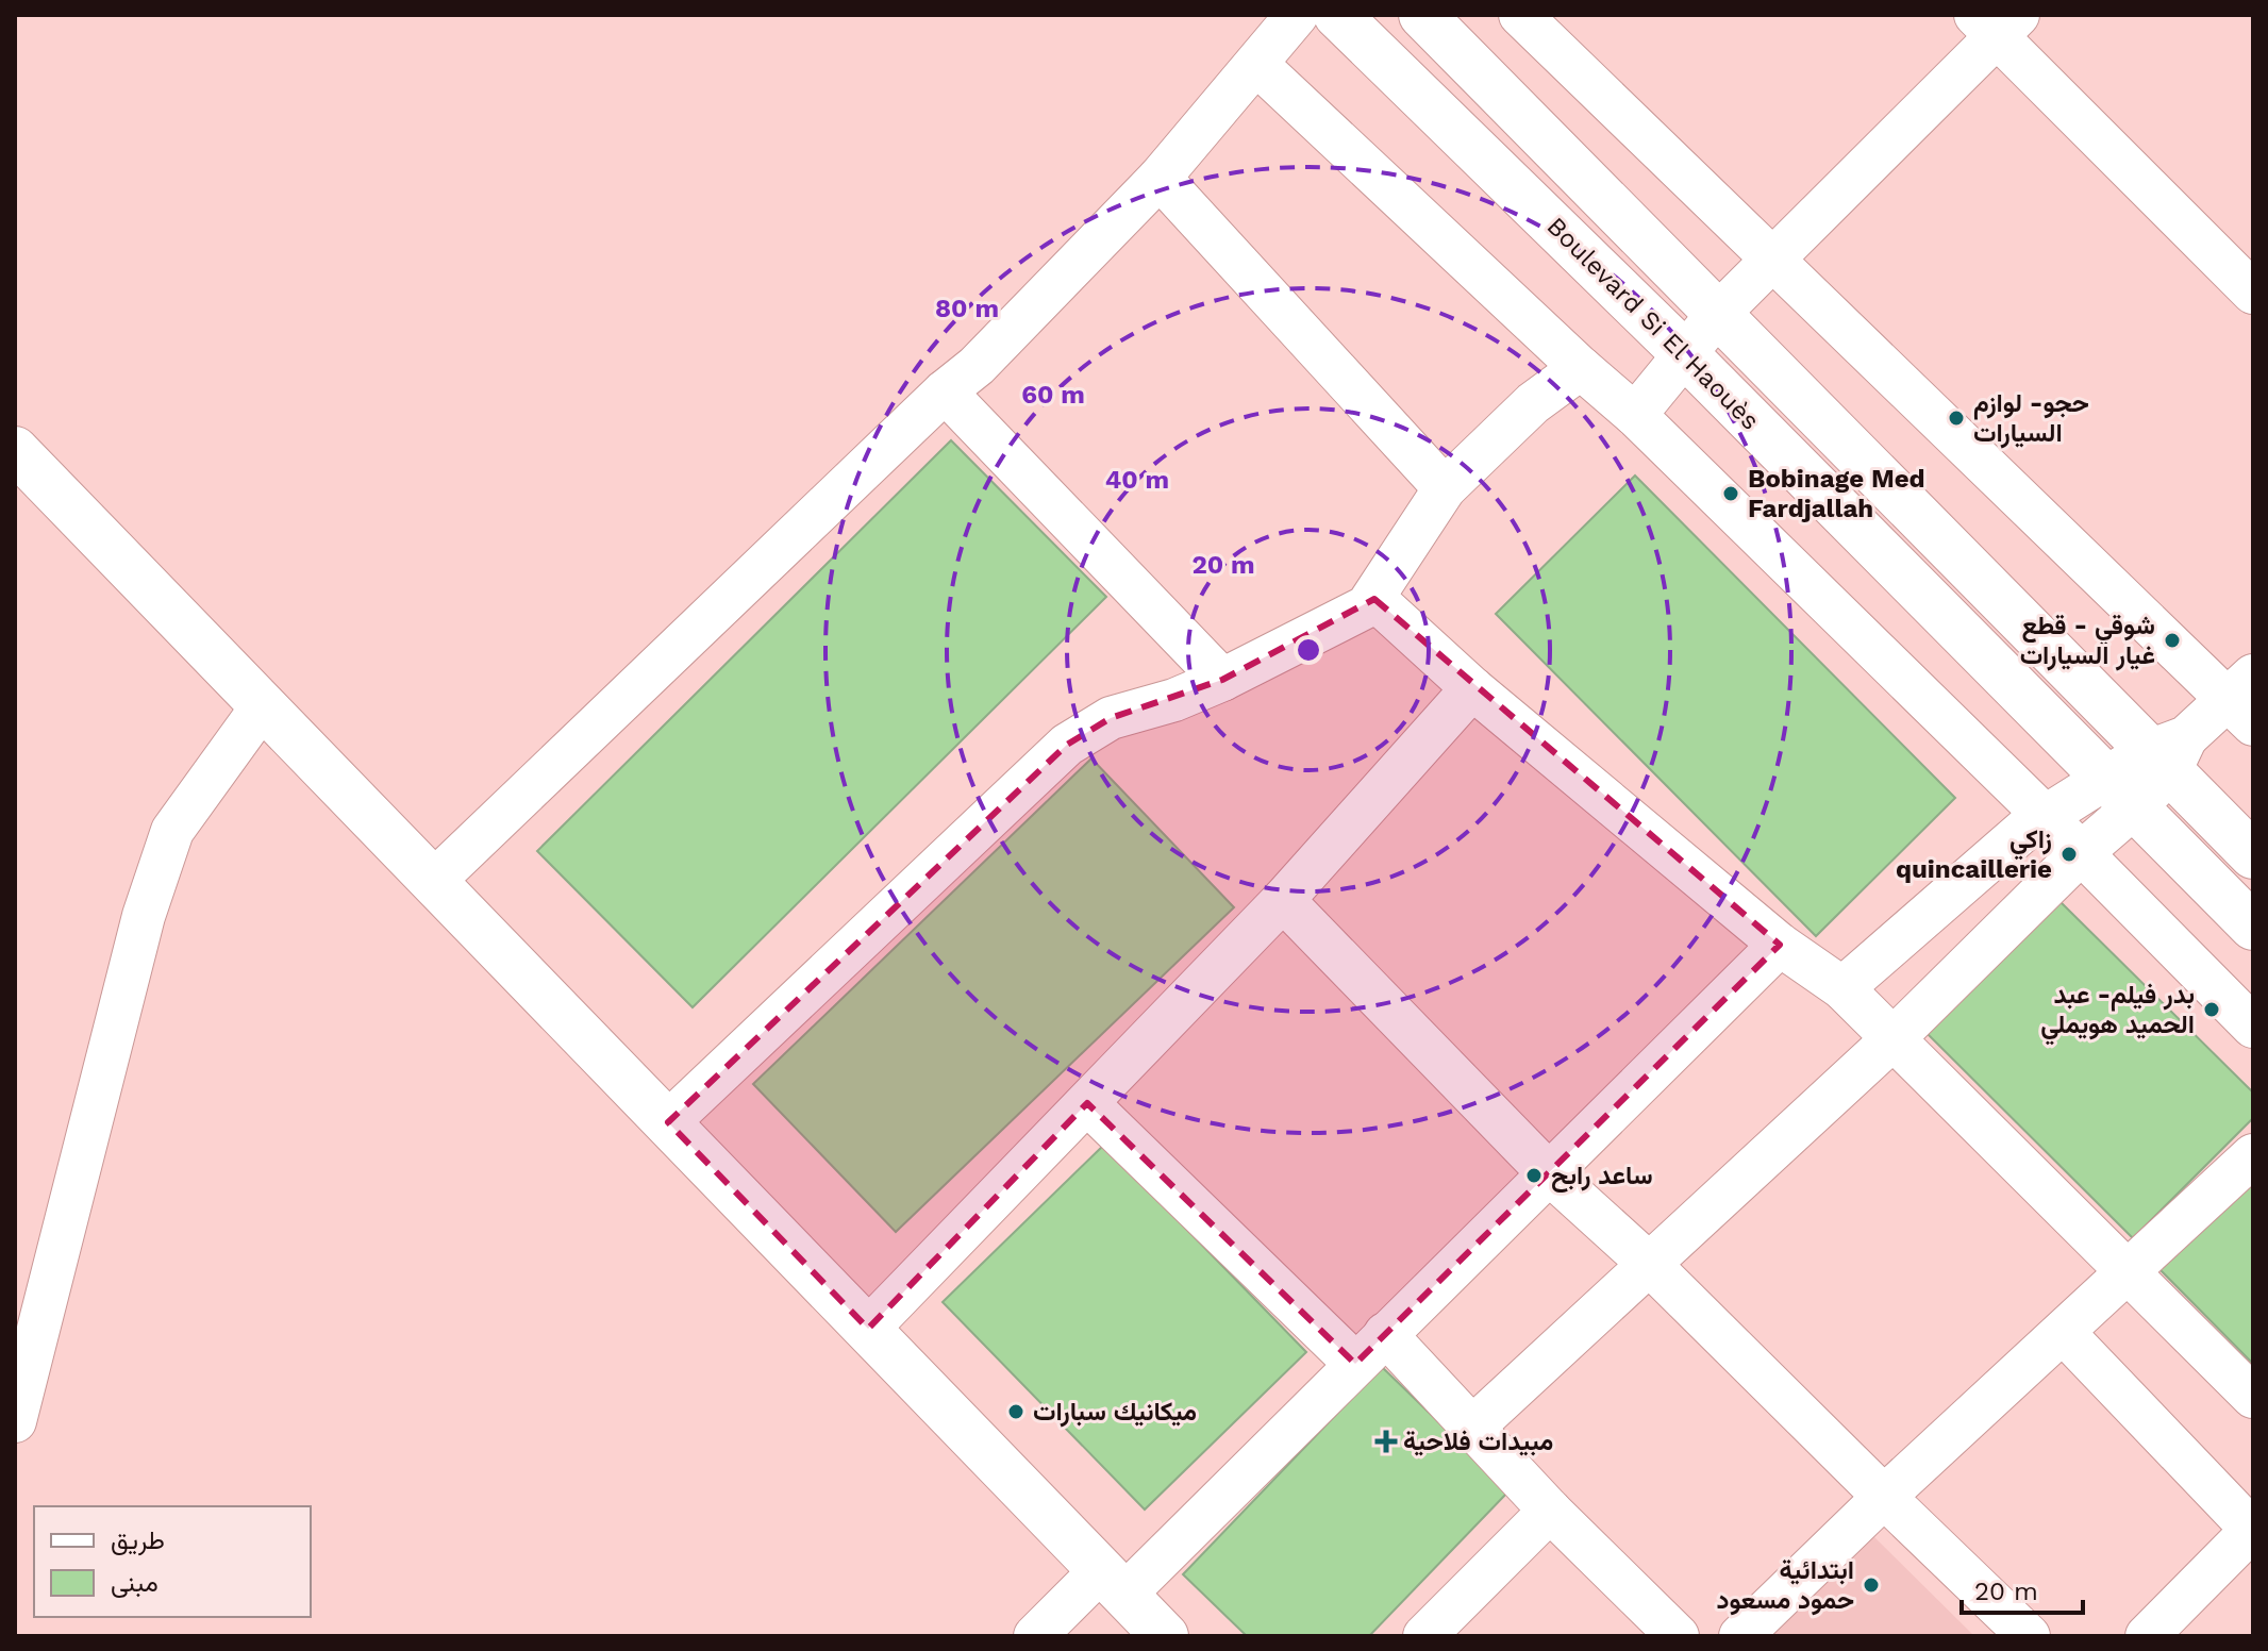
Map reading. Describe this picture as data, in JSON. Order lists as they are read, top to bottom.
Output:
{
  "streets": {
    "main road": ["Boulevard Si El Haouès"]
  },
  "places": {
    "other": [
      "حجو- لوازم السيارات",
      "Bobinage Med Fardjallah",
      "شوقي - قطع غيار السيارات",
      "زاكي quincaillerie",
      "بدر فيلم- عبد الحميد هويملي",
      "ساعد رابح",
      "ميكانيك سبارات",
      "ابتدائية حمود مسعود"
    ],
    "health": ["مبيدات فلاحية"]
  },
  "legend": ["طريق", "مبنى"],
  "scale_bar": "20 m",
  "rings": [
    "80 m",
    "60 m",
    "40 m",
    "20 m"
  ]
}
